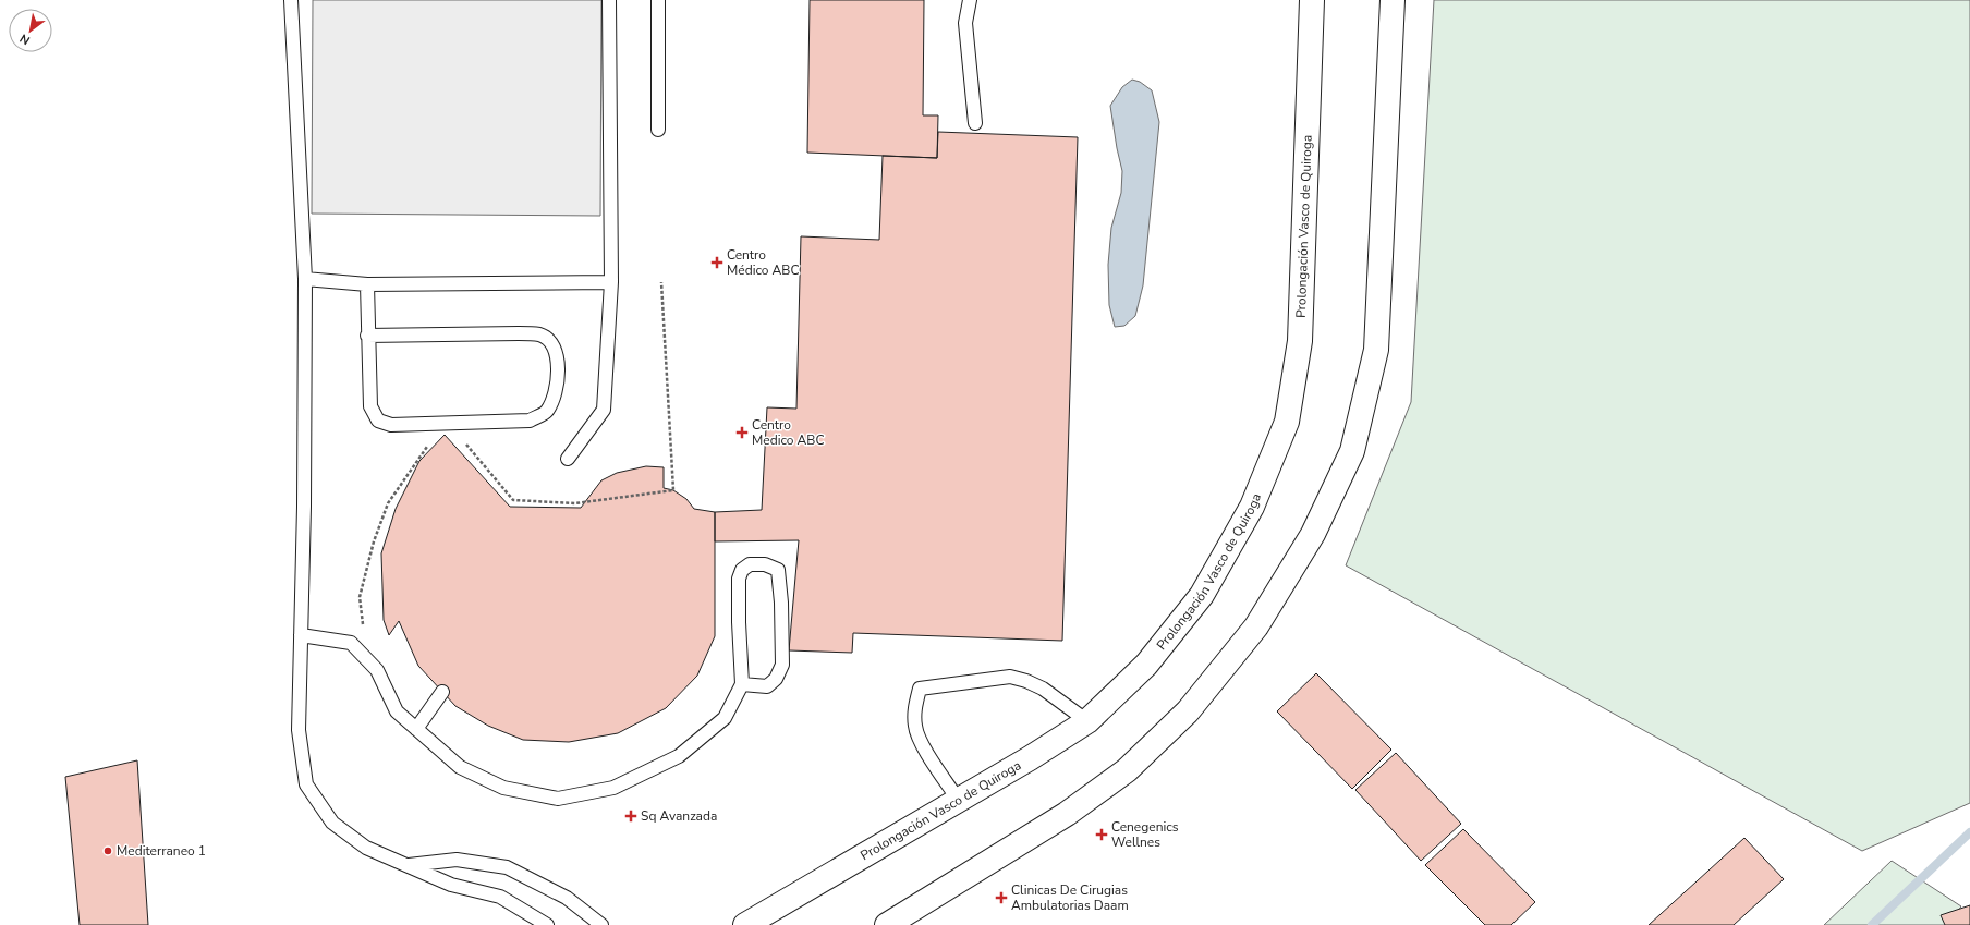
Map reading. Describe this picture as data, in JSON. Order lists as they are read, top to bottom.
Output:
{
  "streets": {
    "street": ["Prolongación Vasco de Quiroga"]
  },
  "places": {
    "health": [
      "Centro Médico ABC",
      "Centro Medico ABC",
      "Sq Avanzada",
      "Cenegenics Wellnes",
      "Clinicas De Cirugias Ambulatorias Daam"
    ],
    "other": ["Mediterraneo 1"]
  },
  "north": "bottom left"
}
